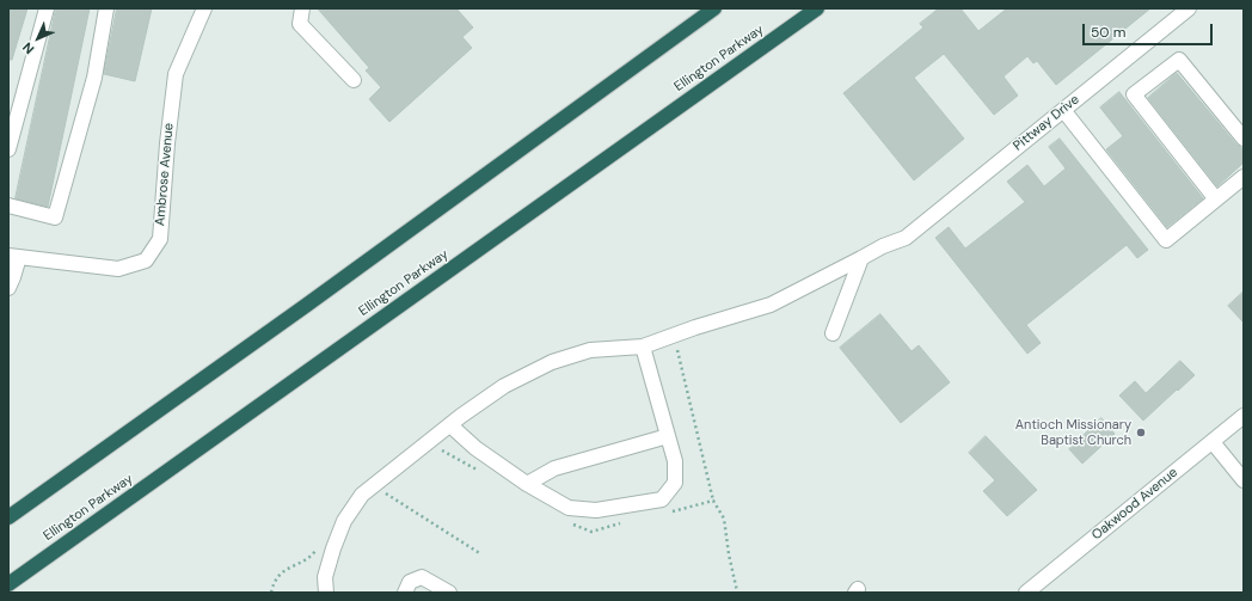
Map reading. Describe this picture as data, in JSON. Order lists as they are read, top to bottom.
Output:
{
  "streets": {
    "highway": ["Ellington Parkway"],
    "street": ["Pittway Drive", "Ambrose Avenue", "Oakwood Avenue"]
  },
  "places": ["Antioch Missionary Baptist Church"],
  "scale_bar": "50 m",
  "north": "bottom left"
}
